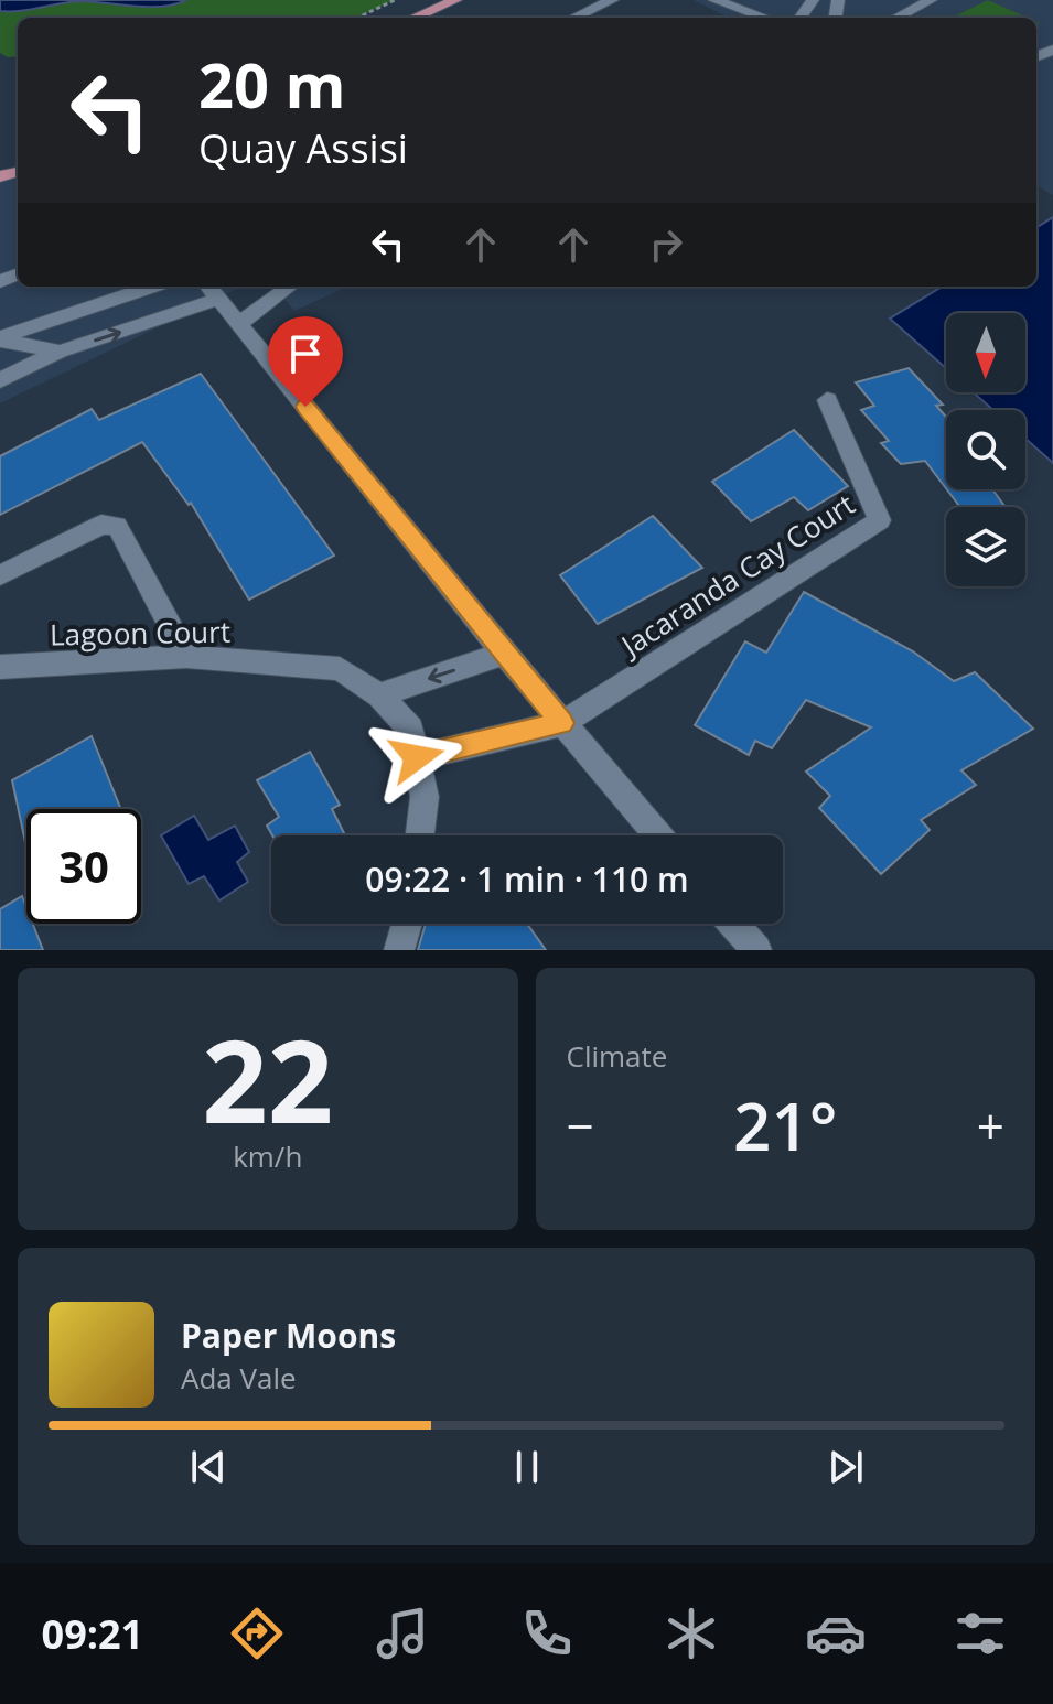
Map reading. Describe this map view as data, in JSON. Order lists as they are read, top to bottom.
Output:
{
  "streets": {
    "street": ["Jacaranda Cay Court", "Lagoon Court"]
  },
  "north": "bottom",
  "page": {
    "turn": ["20 m", "Quay Assisi"],
    "limit": "30",
    "trip": "09:22 · 1 min · 110 m",
    "tile": [
      ["22", "km/h"],
      "Climate"
    ],
    "heat": ["−", "21°", "+"],
    "song": ["Paper Moons", "Ada Vale"],
    "tabs": "09:21"
  }
}
